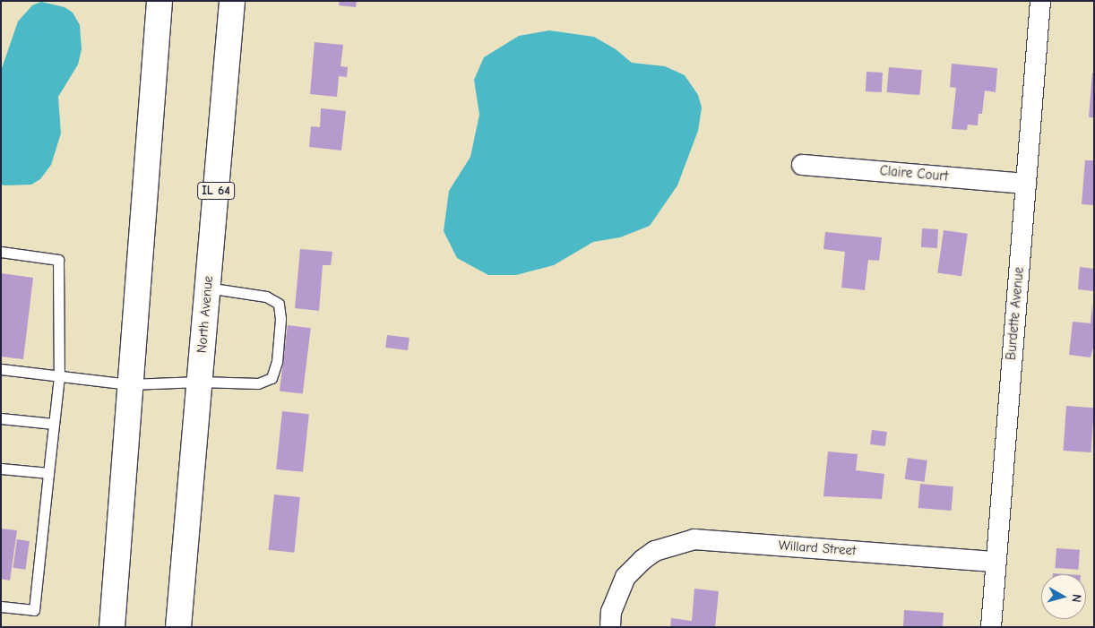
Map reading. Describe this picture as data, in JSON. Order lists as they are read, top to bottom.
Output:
{
  "streets": {
    "main road": ["IL 64", "North Avenue"],
    "street": ["Claire Court", "Burdette Avenue", "Willard Street"]
  },
  "crossings": [
    ["Claire Court", "Burdette Avenue"],
    ["Burdette Avenue", "Willard Street"]
  ],
  "north": "right"
}
